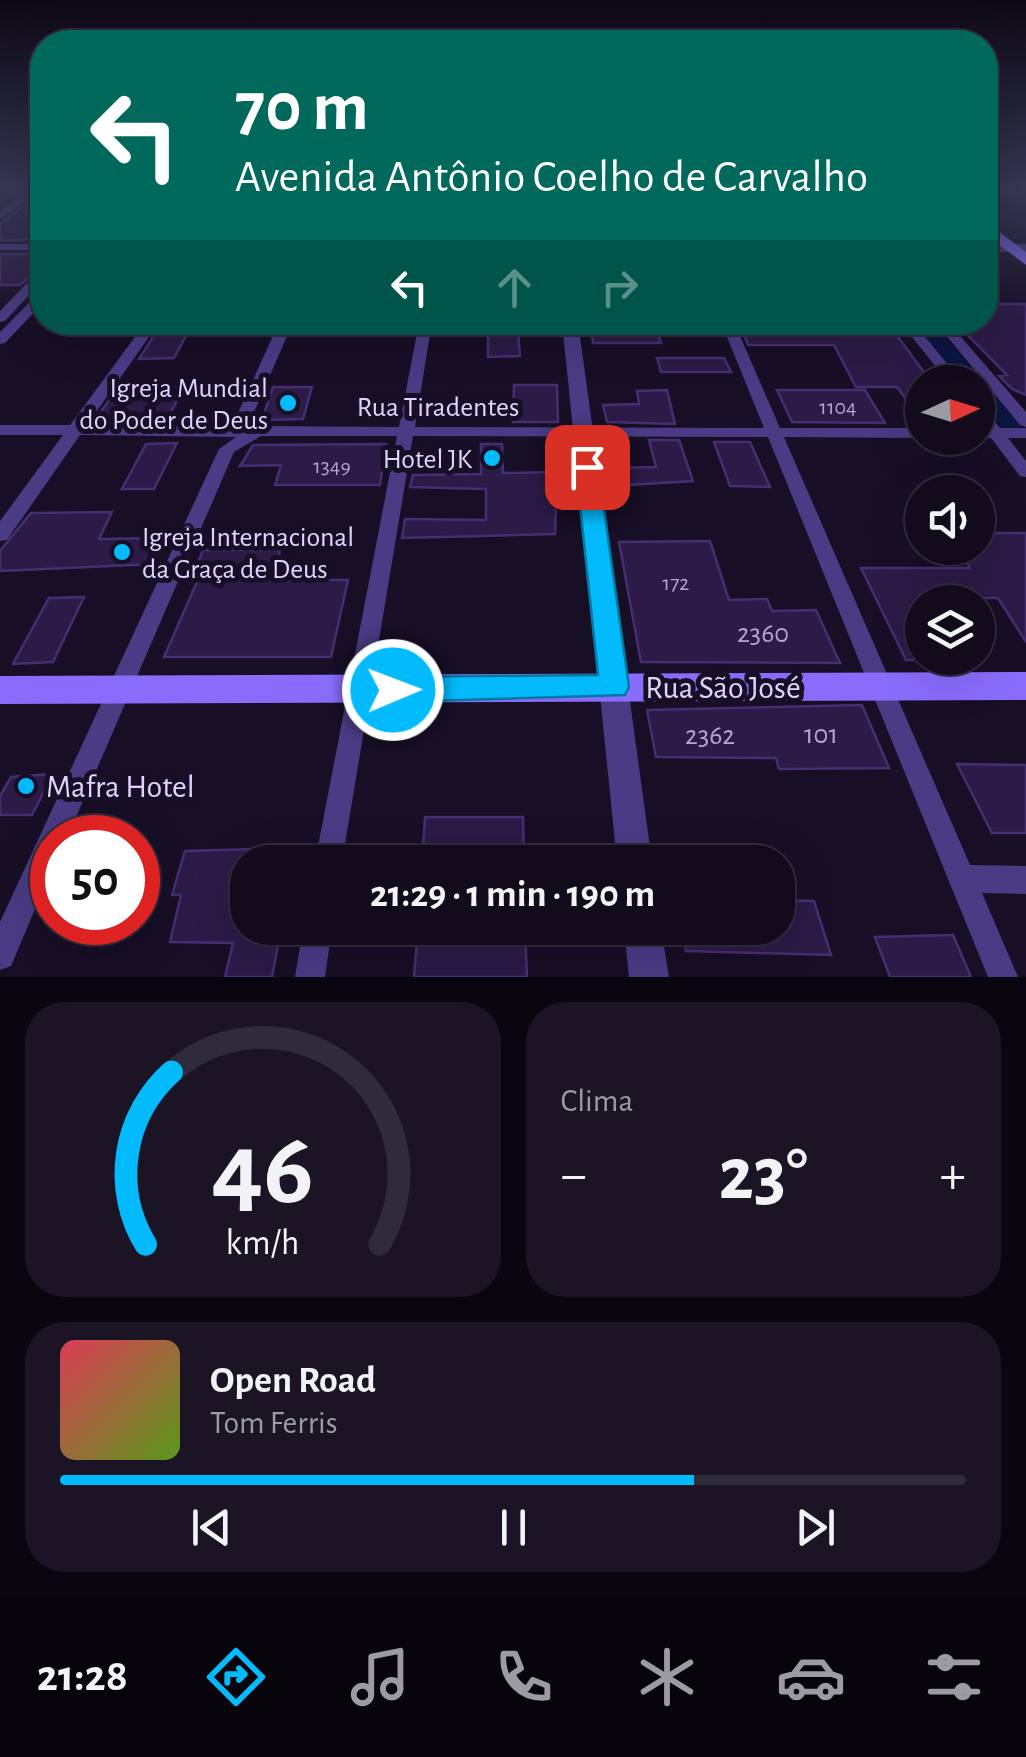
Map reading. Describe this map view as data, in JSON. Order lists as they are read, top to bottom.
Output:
{
  "streets": {
    "main road": ["Rua São José"],
    "street": ["Rua Tiradentes"]
  },
  "places": [
    "Igreja Mundial do Poder de Deus",
    "Hotel JK",
    "Igreja Internacional da Graça de Deus",
    "Mafra Hotel"
  ],
  "house_numbers": [
    "1104",
    "1349",
    "172",
    "2360",
    "101",
    "2362"
  ],
  "north": "right",
  "page": {
    "turn": ["70 m", "Avenida Antônio Coelho de Carvalho"],
    "limit": "50",
    "trip": "21:29 · 1 min · 190 m",
    "tile": "Clima",
    "heat": ["−", "23°", "+"],
    "song": ["Open Road", "Tom Ferris"],
    "tabs": "21:28",
    "gauge": ["46", "km/h"]
  }
}
